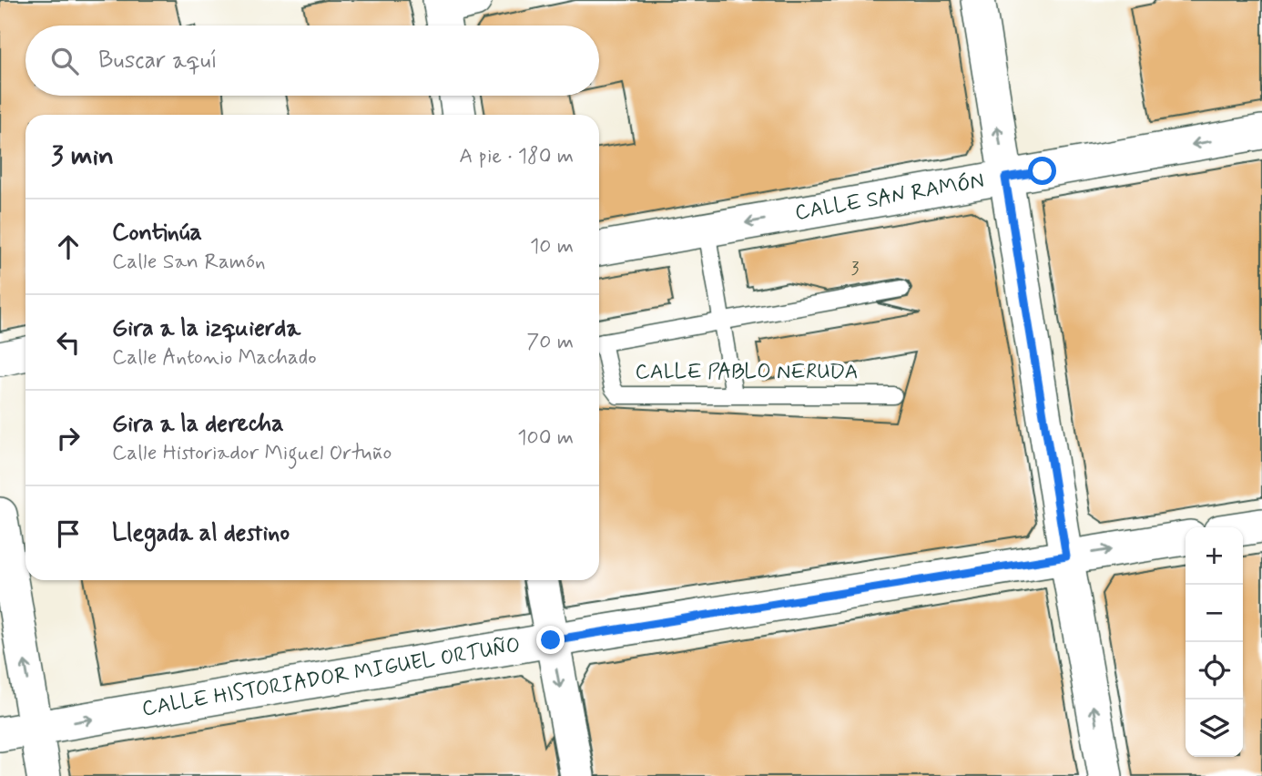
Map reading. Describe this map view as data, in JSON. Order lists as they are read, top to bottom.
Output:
{
  "streets": {
    "street": ["CALLE SAN RAMÓN", "CALLE HISTORIADOR MIGUEL ORTUÑO"],
    "lane": ["CALLE PABLO NERUDA"]
  },
  "one_way": ["CALLE SAN RAMÓN", "CALLE HISTORIADOR MIGUEL ORTUÑO"],
  "house_numbers": ["3"],
  "page": {
    "search": "Buscar aquí",
    "heading": ["3 min", "A pie · 180 m"],
    "list": [
      ["Continúa", "Calle San Ramón", "10 m"],
      ["Gira a la izquierda", "Calle Antonio Machado", "70 m"],
      ["Gira a la derecha", "Calle Historiador Miguel Ortuño", "100 m"],
      "Llegada al destino"
    ],
    "map_buttons": ["+", "−"]
  }
}
